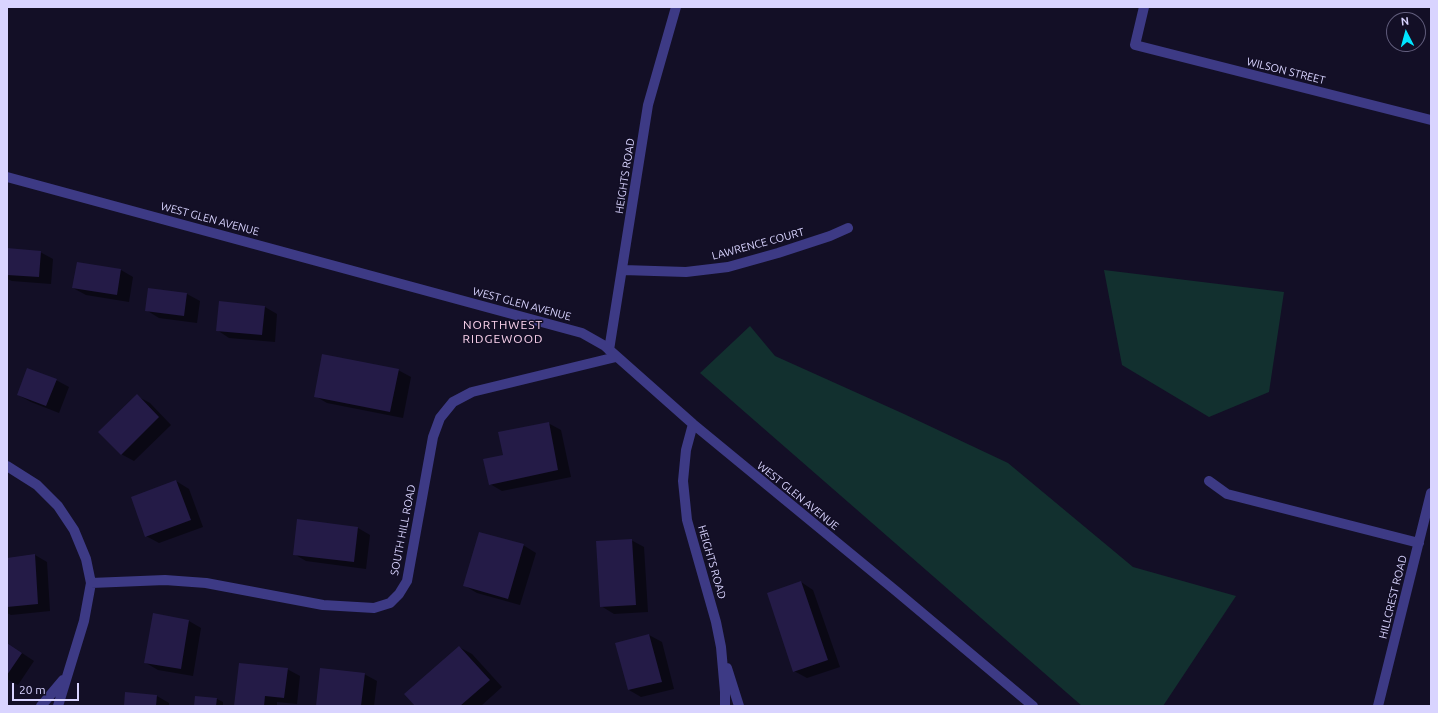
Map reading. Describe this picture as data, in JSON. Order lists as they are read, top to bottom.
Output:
{
  "streets": {
    "street": [
      "WILSON STREET",
      "HEIGHTS ROAD",
      "WEST GLEN AVENUE",
      "LAWRENCE COURT",
      "SOUTH HILL ROAD",
      "HILLCREST ROAD"
    ]
  },
  "crossings": [
    ["HEIGHTS ROAD", "WEST GLEN AVENUE"],
    ["HEIGHTS ROAD", "LAWRENCE COURT"],
    ["HEIGHTS ROAD", "SOUTH HILL ROAD"],
    ["WEST GLEN AVENUE", "SOUTH HILL ROAD"]
  ],
  "districts": ["NORTHWEST RIDGEWOOD"],
  "scale_bar": "20 m",
  "north": "top"
}
